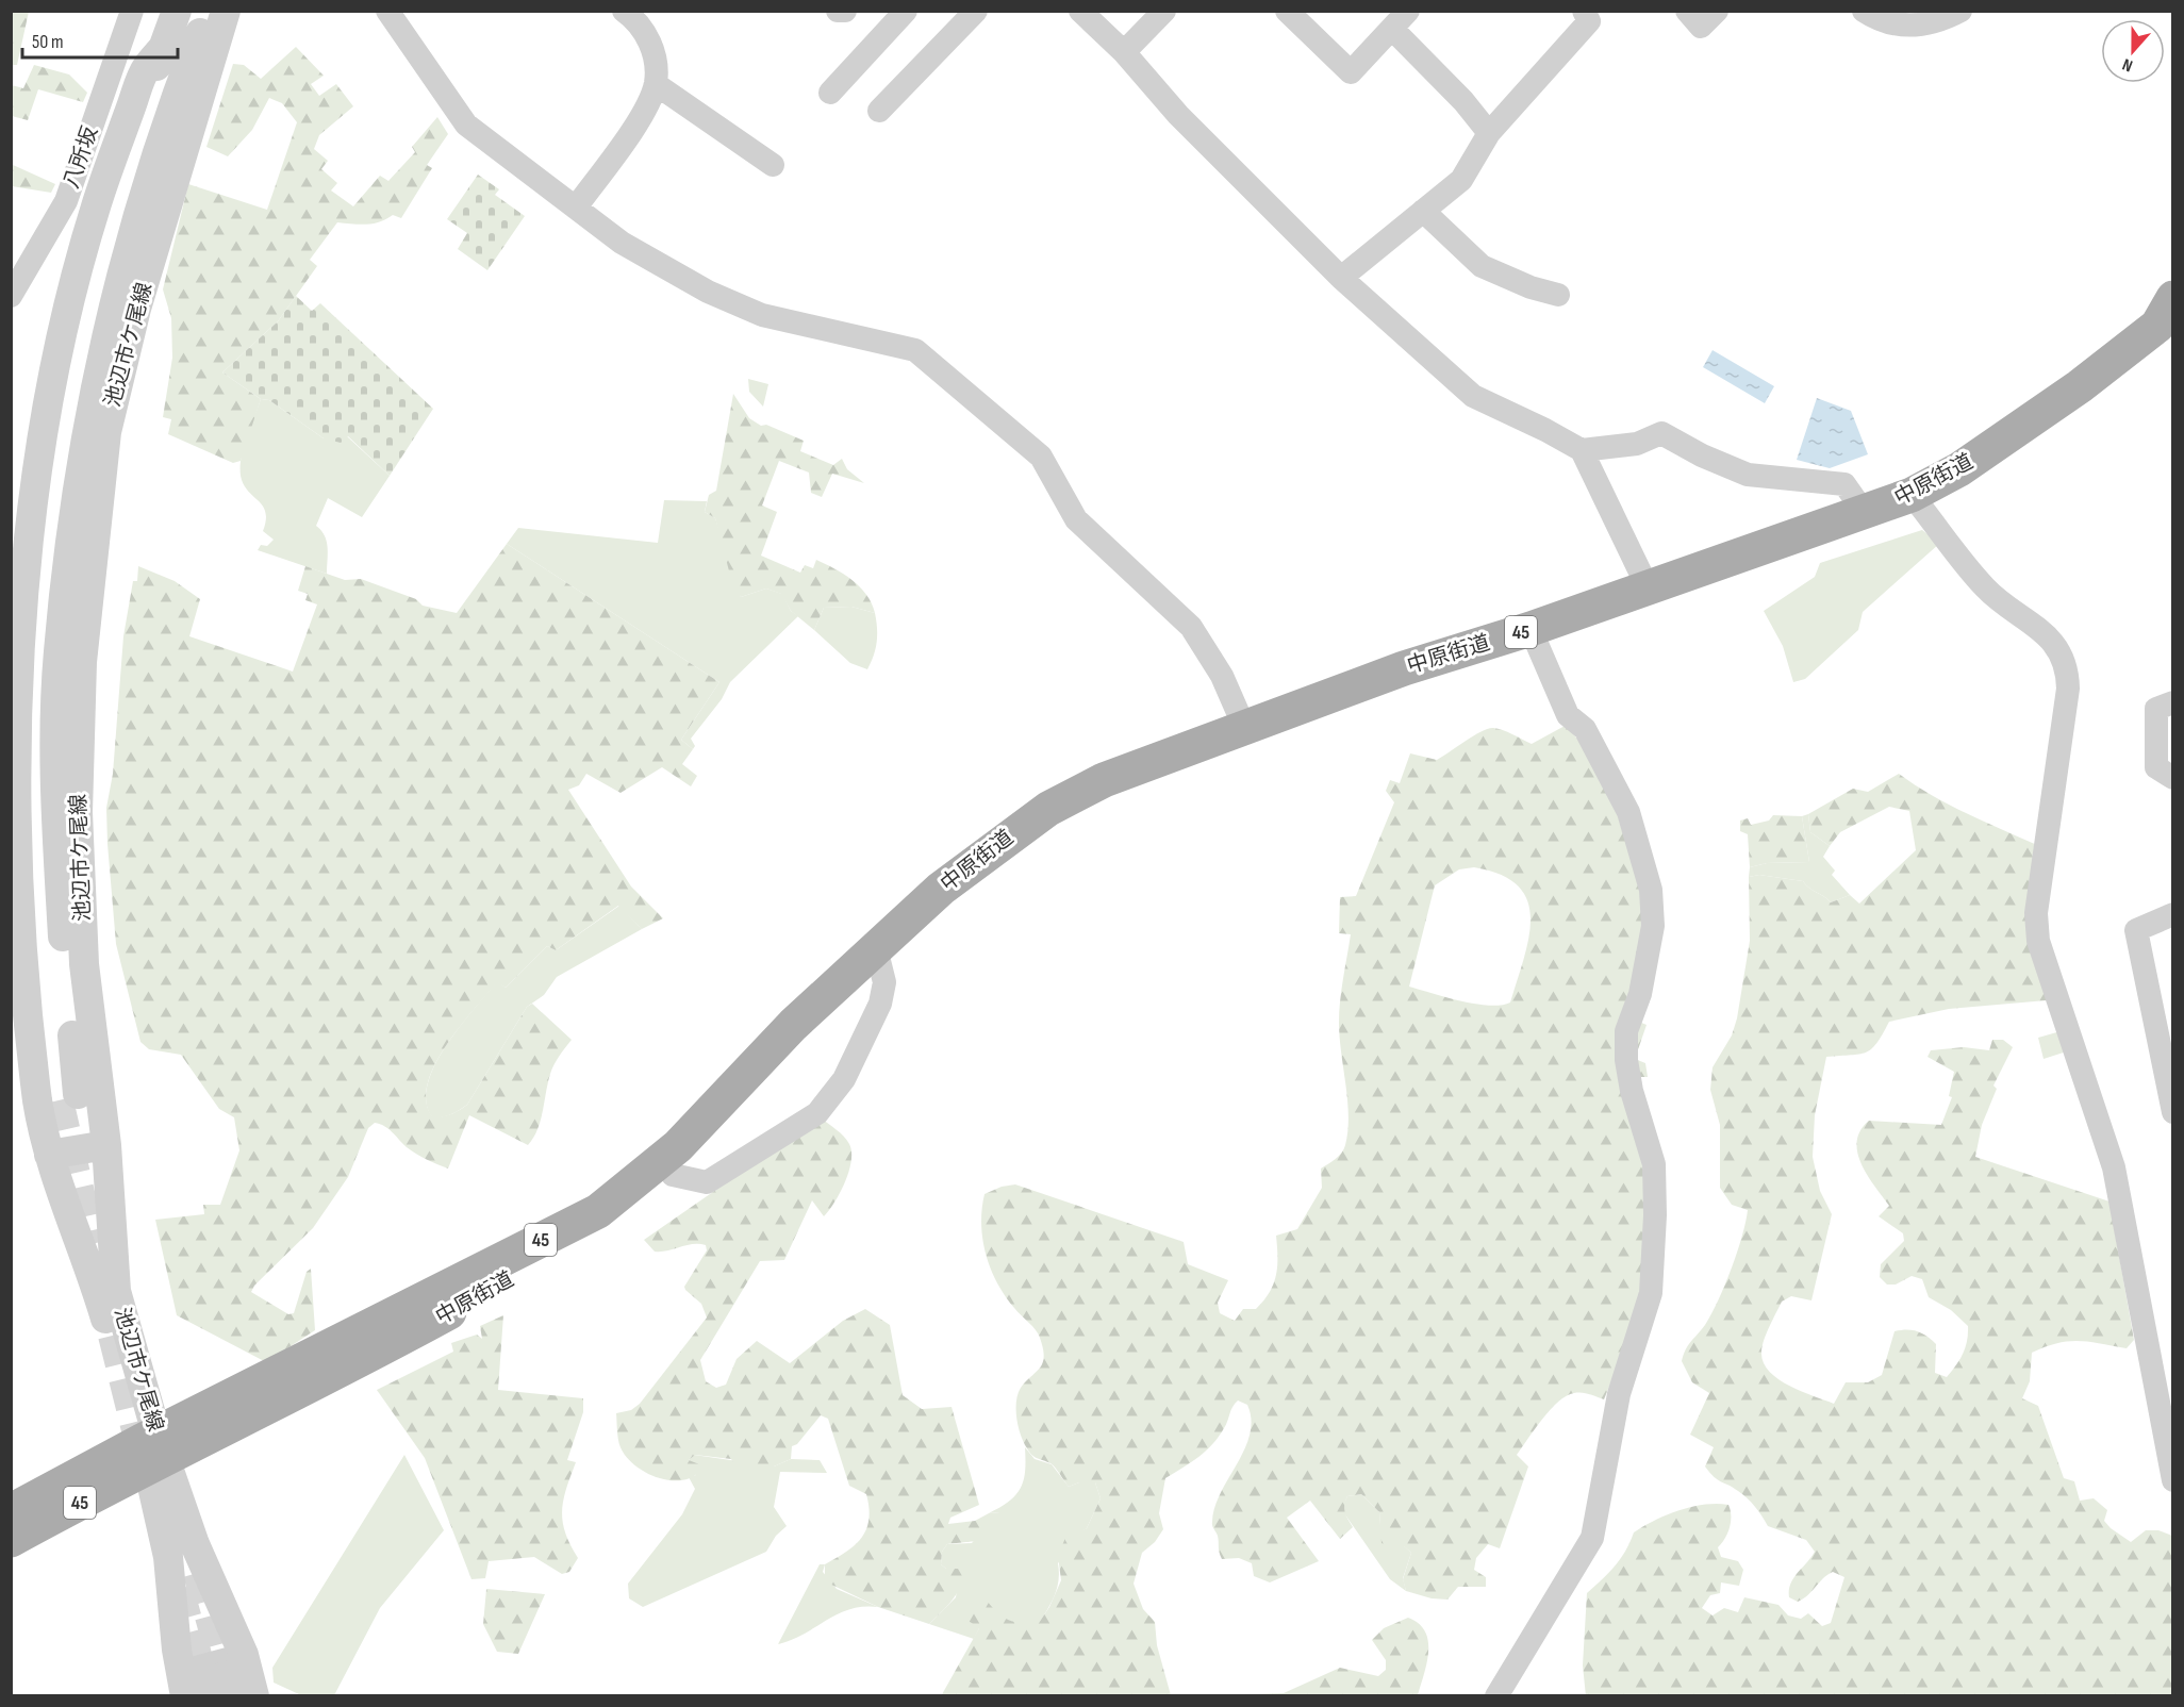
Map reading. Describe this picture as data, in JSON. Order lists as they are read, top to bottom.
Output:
{
  "streets": {
    "main road": ["中原街道", "45"],
    "street": ["八所坂", "池辺市ケ尾線"]
  },
  "crossings": [
    ["池辺市ケ尾線", "中原街道"]
  ],
  "scale_bar": "50 m",
  "north": "bottom"
}
